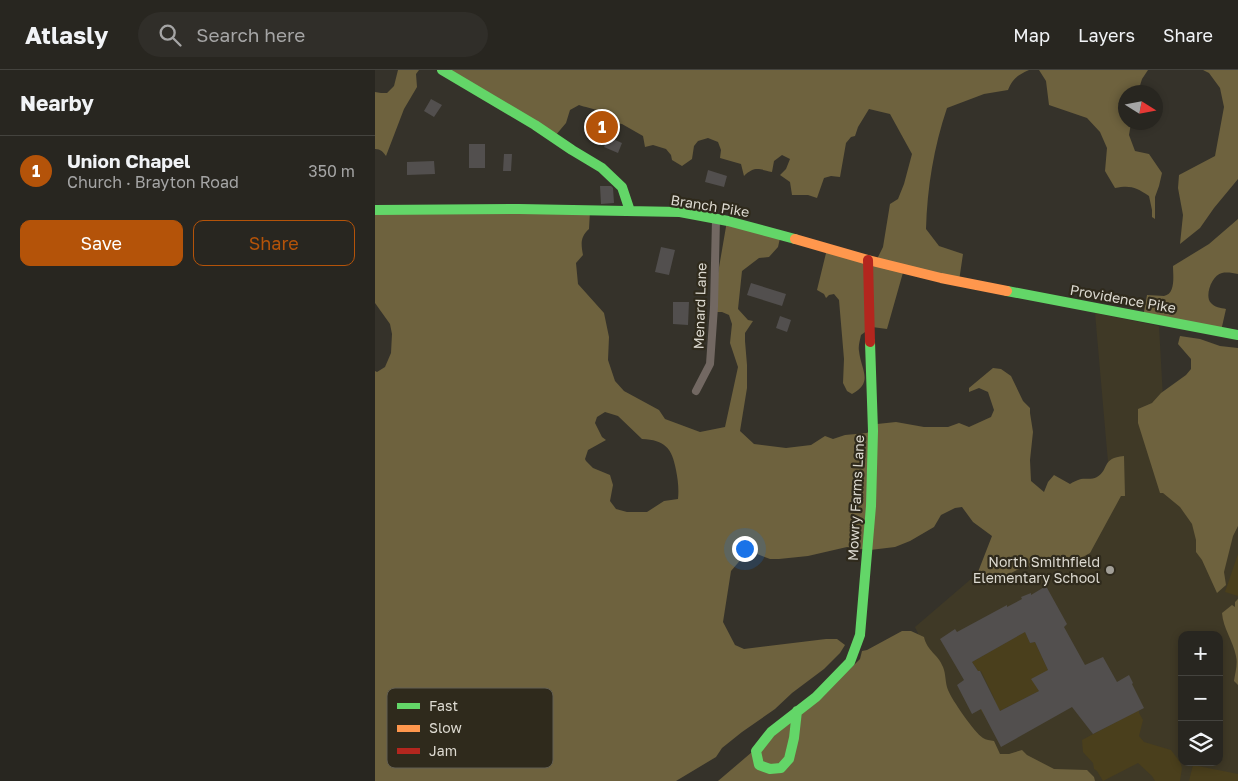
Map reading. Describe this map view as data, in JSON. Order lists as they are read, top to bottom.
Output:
{
  "streets": {
    "main road": ["Branch Pike", "Providence Pike", "Mowry Farms Lane"],
    "street": ["Menard Lane"]
  },
  "crossings": [
    ["Branch Pike", "Providence Pike"],
    ["Branch Pike", "Menard Lane"],
    ["Branch Pike", "Mowry Farms Lane"]
  ],
  "places": ["North Smithfield Elementary School"],
  "legend": ["Fast", "Slow", "Jam"],
  "north": "right",
  "page": {
    "header": "Atlasly",
    "search": "Search here",
    "nav": ["Map", "Layers", "Share"],
    "heading": "Nearby",
    "pins": "1",
    "list": [
      {
        "mark": "1",
        "name": "Union Chapel",
        "note": "Church · Brayton Road",
        "value": "350 m"
      }
    ],
    "buttons": ["Save", "Share"],
    "map_buttons": ["+", "−"]
  }
}
